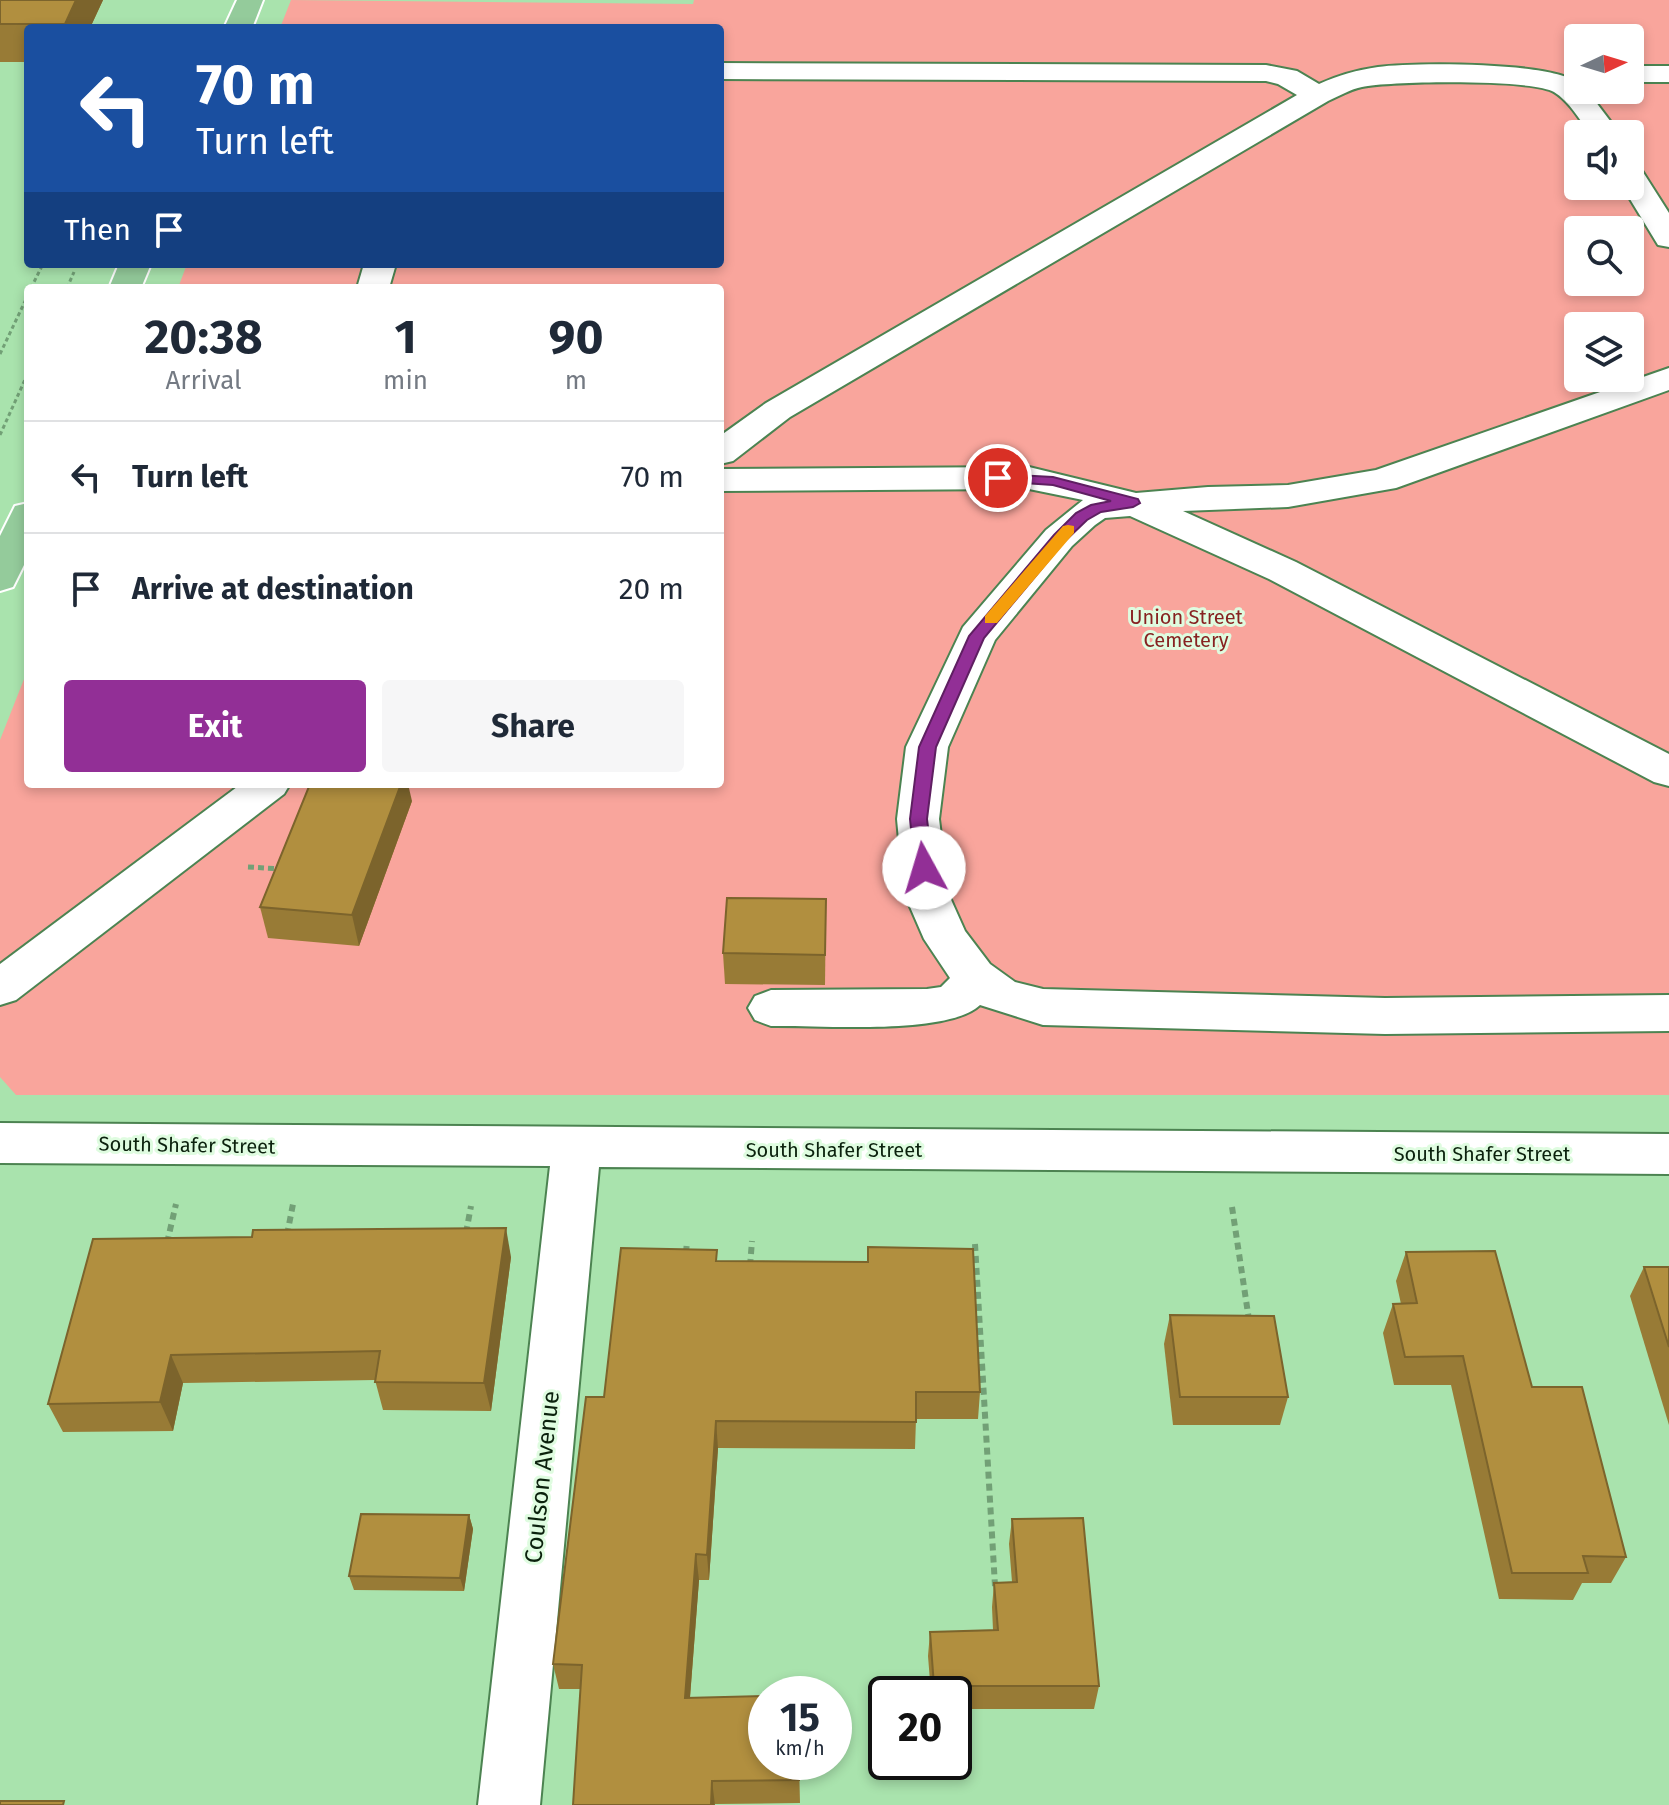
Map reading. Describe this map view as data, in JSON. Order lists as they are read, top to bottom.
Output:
{
  "streets": {
    "street": ["South Shafer Street", "Coulson Avenue"]
  },
  "crossings": [
    ["South Shafer Street", "Coulson Avenue"]
  ],
  "parks": ["Union Street Cemetery"],
  "north": "right",
  "page": {
    "turn": ["70 m", "Turn left"],
    "then": "Then",
    "eta": [
      "20:38",
      "Arrival",
      "1",
      "min",
      "90",
      "m"
    ],
    "list": [
      {
        "name": "Turn left",
        "value": "70 m"
      },
      {
        "name": "Arrive at destination",
        "value": "20 m"
      }
    ],
    "buttons": ["Exit", "Share"],
    "speed": "15 km/h",
    "limit": "20"
  }
}
